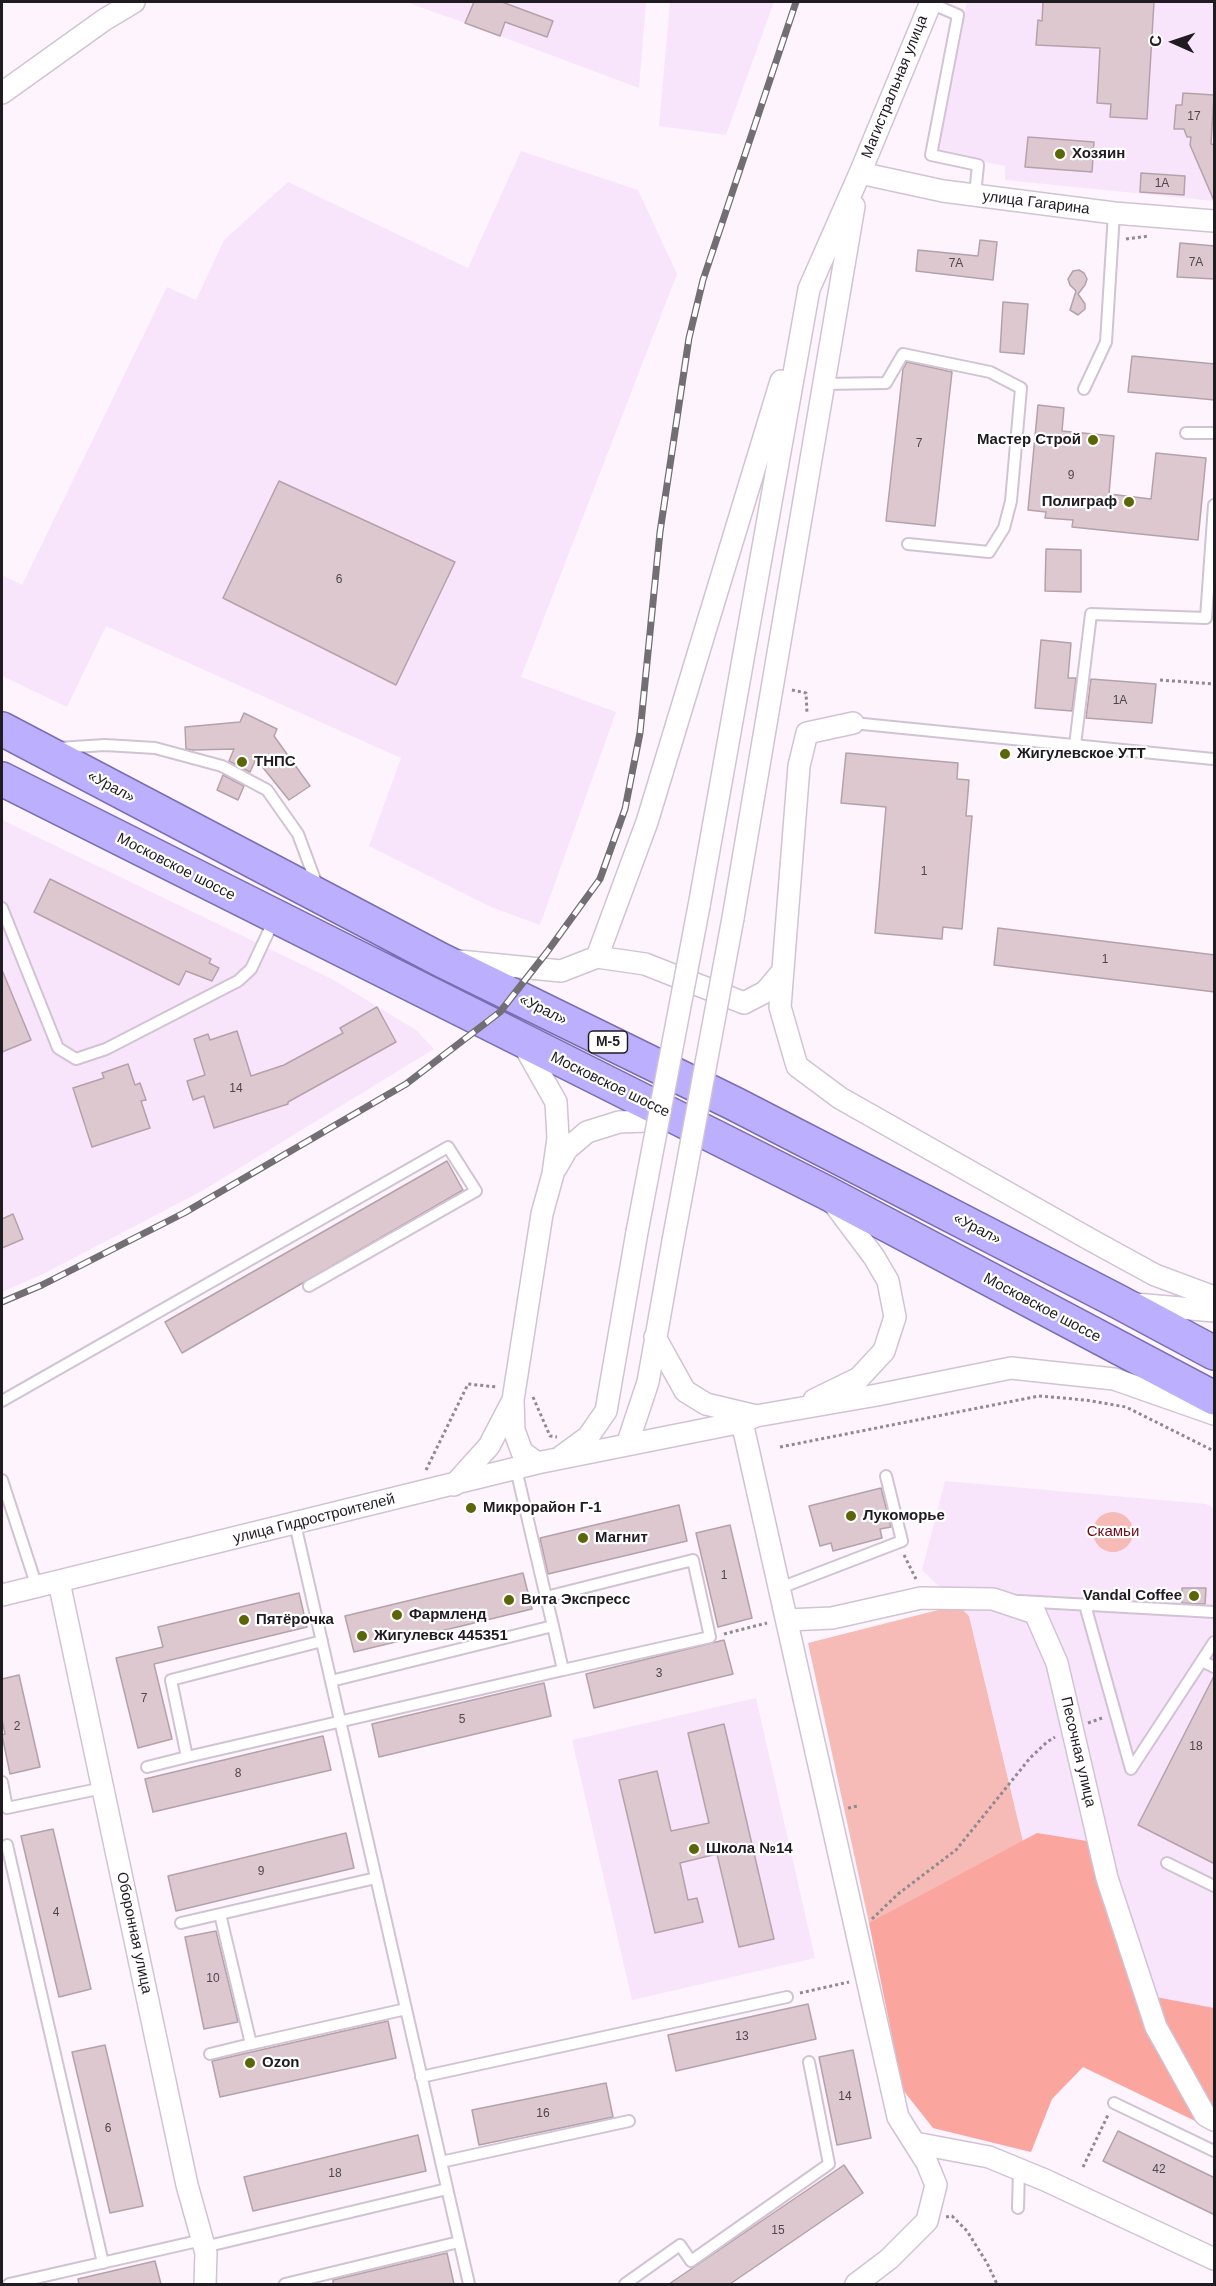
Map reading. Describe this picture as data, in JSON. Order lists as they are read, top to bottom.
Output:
{
  "streets": {
    "highway": ["«Урал»", "Московское шоссе", "М-5"],
    "street": [
      "Магистральная улица",
      "улица Гагарина",
      "улица Гидростроителей",
      "Песочная улица",
      "Оборонная улица"
    ]
  },
  "crossings": [
    ["Магистральная улица", "улица Гагарина"],
    ["улица Гидростроителей", "Оборонная улица"]
  ],
  "parks": ["Скамьи"],
  "places": [
    "Хозяин",
    "Мастер Строй",
    "Полиграф",
    "Жигулевское УТТ",
    "ТНПС",
    "Микрорайон Г-1",
    "Лукоморье",
    "Магнит",
    "Vandal Coffee",
    "Вита Экспресс",
    "Фармленд",
    "Пятёрочка",
    "Жигулевск 445351",
    "Школа №14",
    "Ozon"
  ],
  "house_numbers": [
    "17",
    "1А",
    "7А",
    "7А",
    "7",
    "9",
    "6",
    "1А",
    "1",
    "1",
    "14",
    "1",
    "3",
    "7",
    "5",
    "2",
    "18",
    "8",
    "9",
    "4",
    "10",
    "13",
    "14",
    "16",
    "6",
    "42",
    "18",
    "15"
  ],
  "north": "left"
}
